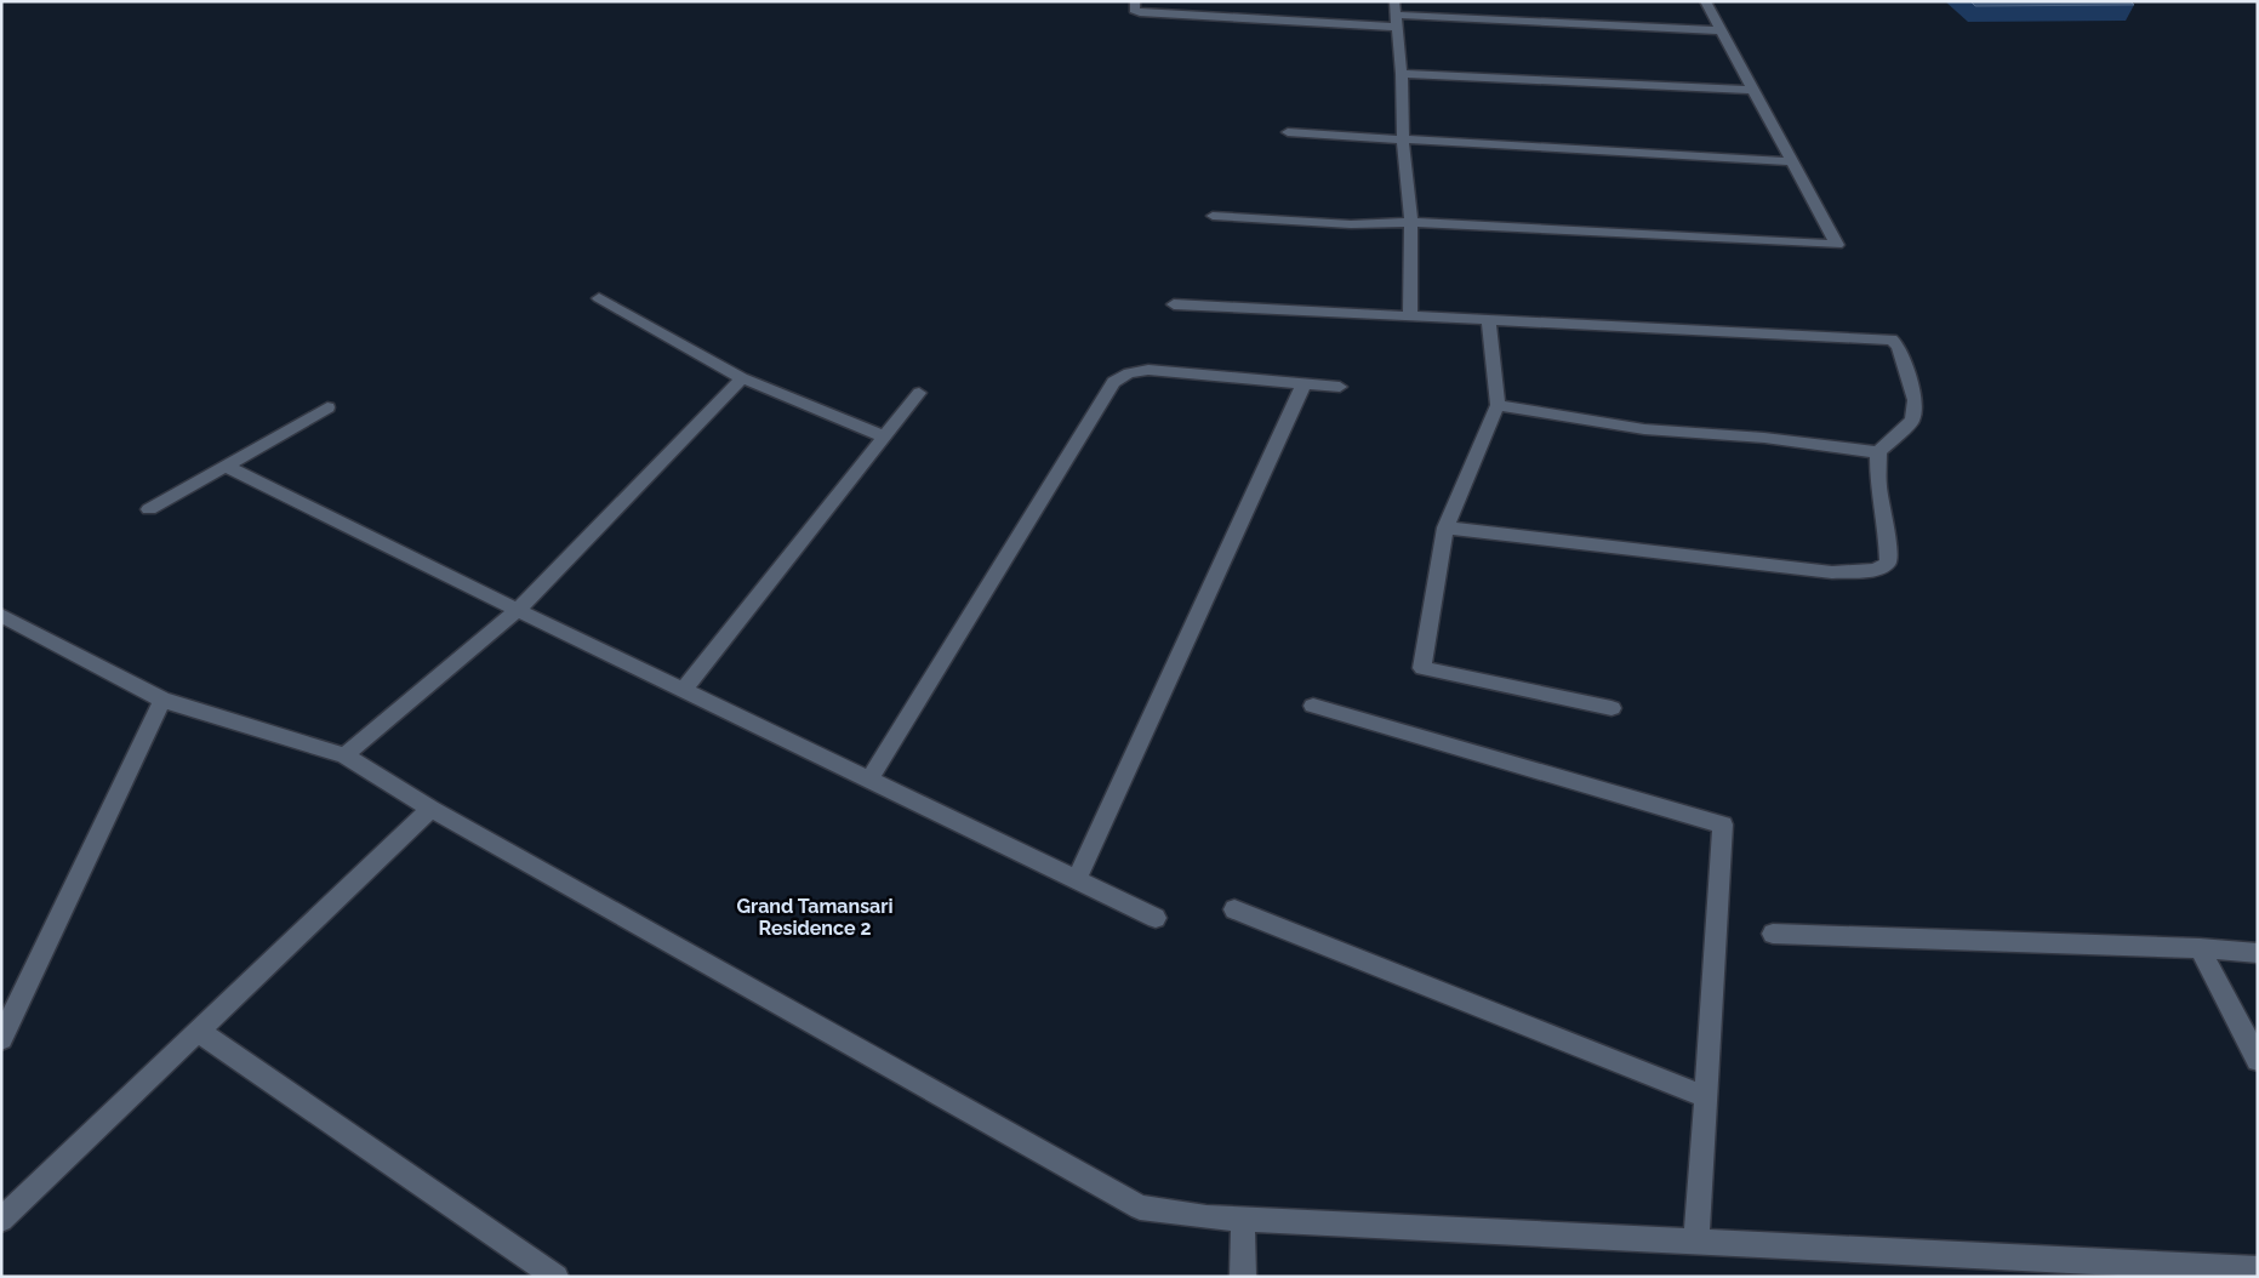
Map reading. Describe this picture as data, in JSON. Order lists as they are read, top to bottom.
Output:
{
  "districts": ["Grand Tamansari Residence 2"]
}
